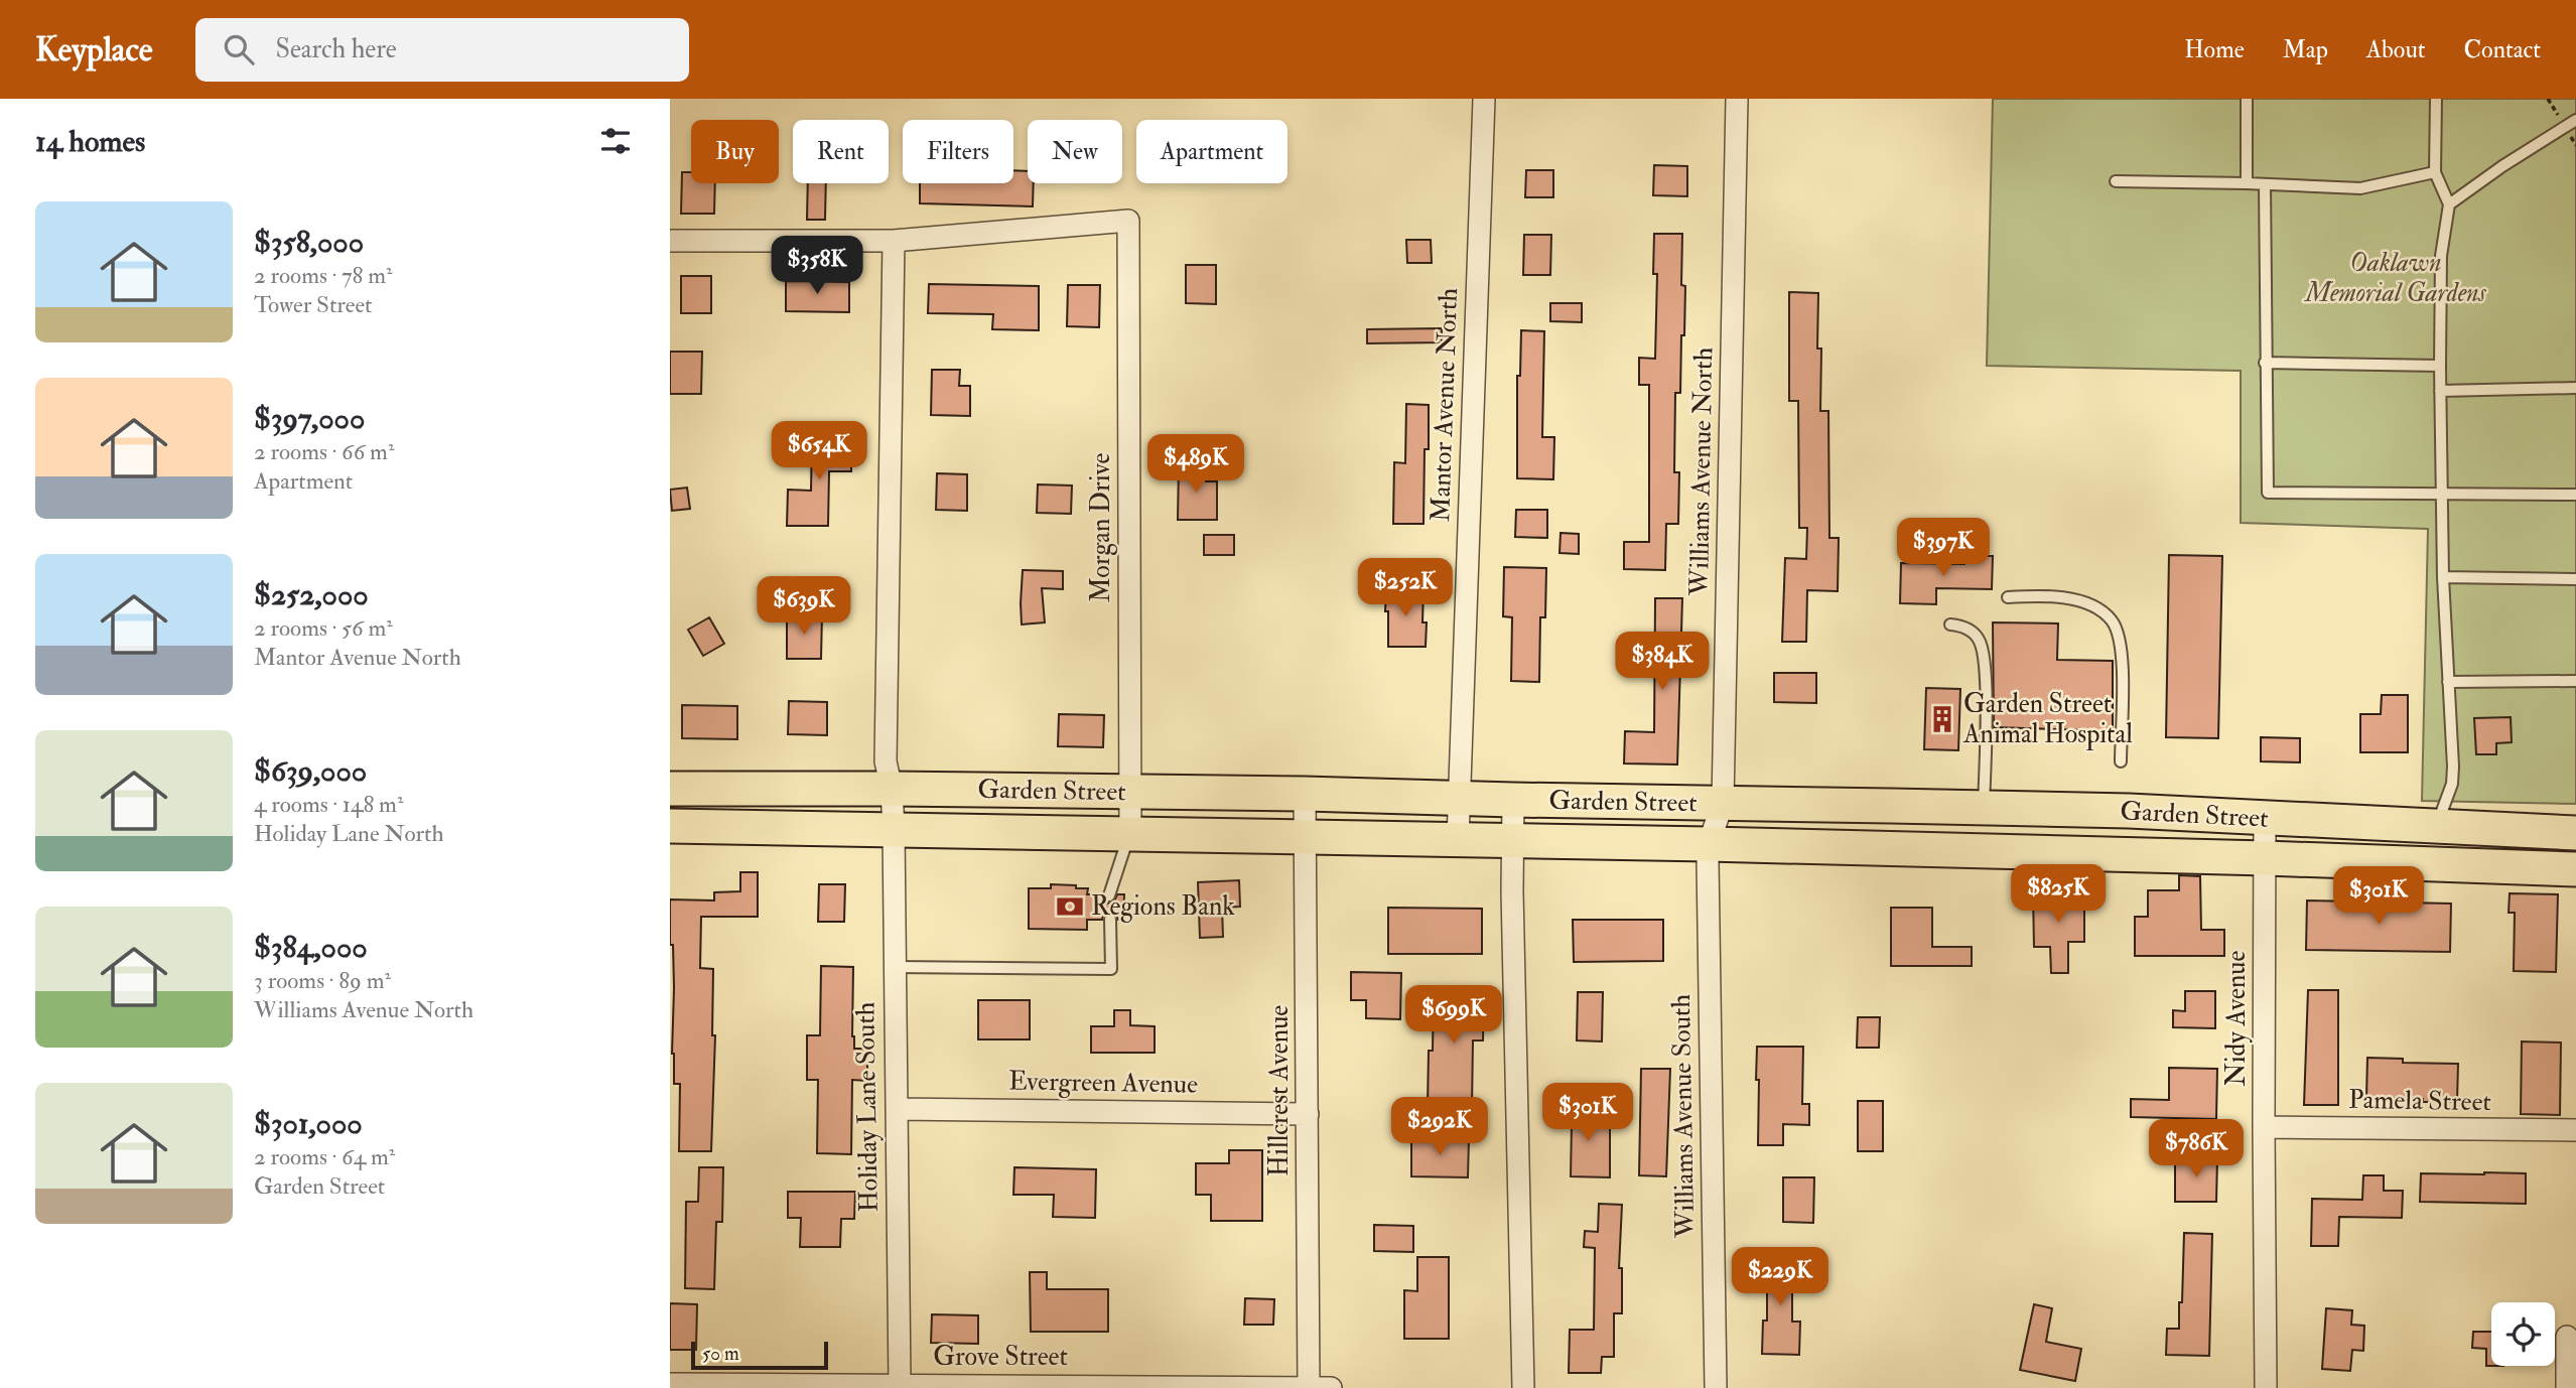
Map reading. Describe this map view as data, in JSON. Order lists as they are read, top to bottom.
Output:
{
  "streets": {
    "main road": ["Garden Street"],
    "street": [
      "Mantor Avenue North",
      "Williams Avenue North",
      "Morgan Drive",
      "Nidy Avenue",
      "Evergreen Avenue",
      "Hillcrest Avenue",
      "Pamela Street",
      "Holiday Lane South",
      "Williams Avenue South",
      "Grove Street"
    ]
  },
  "crossings": [
    ["Mantor Avenue North", "Garden Street"],
    ["Williams Avenue North", "Garden Street"],
    ["Williams Avenue North", "Williams Avenue South"],
    ["Morgan Drive", "Garden Street"],
    ["Morgan Drive", "Holiday Lane South"],
    ["Garden Street", "Nidy Avenue"],
    ["Garden Street", "Hillcrest Avenue"],
    ["Garden Street", "Holiday Lane South"],
    ["Garden Street", "Williams Avenue South"],
    ["Nidy Avenue", "Pamela Street"],
    ["Evergreen Avenue", "Hillcrest Avenue"],
    ["Evergreen Avenue", "Holiday Lane South"],
    ["Hillcrest Avenue", "Grove Street"],
    ["Holiday Lane South", "Grove Street"]
  ],
  "parks": ["Oaklawn Memorial Gardens"],
  "places": {
    "building": ["Garden Street Animal Hospital"],
    "bank": ["Regions Bank"]
  },
  "scale_bar": "50 m",
  "page": {
    "header": "Keyplace",
    "search": "Search here",
    "nav": [
      "Home",
      "Map",
      "About",
      "Contact"
    ],
    "heading": "14 homes",
    "chip": [
      "Buy",
      "Rent",
      "Filters",
      "New",
      "Apartment"
    ],
    "list": [
      {
        "name": "$358,000",
        "note": "2 rooms · 78 m² · Tower Street"
      },
      {
        "name": "$397,000",
        "note": "2 rooms · 66 m² · Apartment"
      },
      {
        "name": "$252,000",
        "note": "2 rooms · 56 m² · Mantor Avenue North"
      },
      {
        "name": "$639,000",
        "note": "4 rooms · 148 m² · Holiday Lane North"
      },
      {
        "name": "$384,000",
        "note": "3 rooms · 89 m² · Williams Avenue North"
      },
      {
        "name": "$301,000",
        "note": "2 rooms · 64 m² · Garden Street"
      }
    ],
    "price": [
      "$358K",
      "$654K",
      "$489K",
      "$397K",
      "$252K",
      "$639K",
      "$384K",
      "$825K",
      "$301K",
      "$699K",
      "$301K",
      "$292K",
      "$786K",
      "$229K"
    ],
    "scale": "50 m"
  }
}
